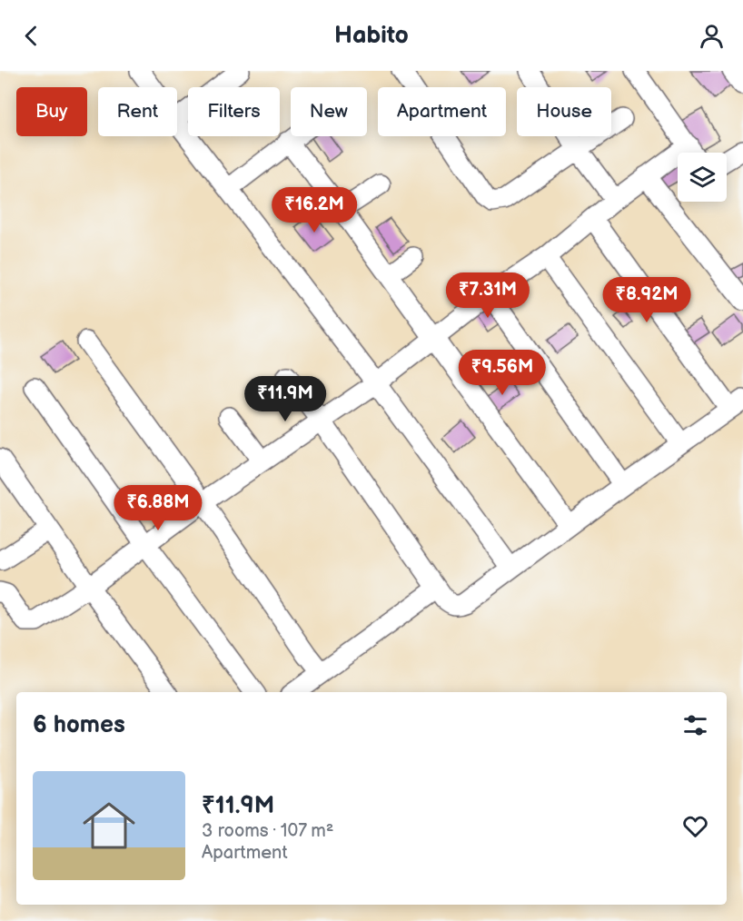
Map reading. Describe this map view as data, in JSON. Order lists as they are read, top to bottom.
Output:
{
  "page": {
    "header": "Habito",
    "chip": [
      "Buy",
      "Rent",
      "Filters",
      "New",
      "Apartment",
      "House"
    ],
    "price": [
      "₹16.2M",
      "₹7.31M",
      "₹8.92M",
      "₹9.56M",
      "₹11.9M",
      "₹6.88M"
    ],
    "heading": "6 homes",
    "list": [
      {
        "name": "₹11.9M",
        "note": "3 rooms · 107 m² · Apartment"
      }
    ]
  }
}
